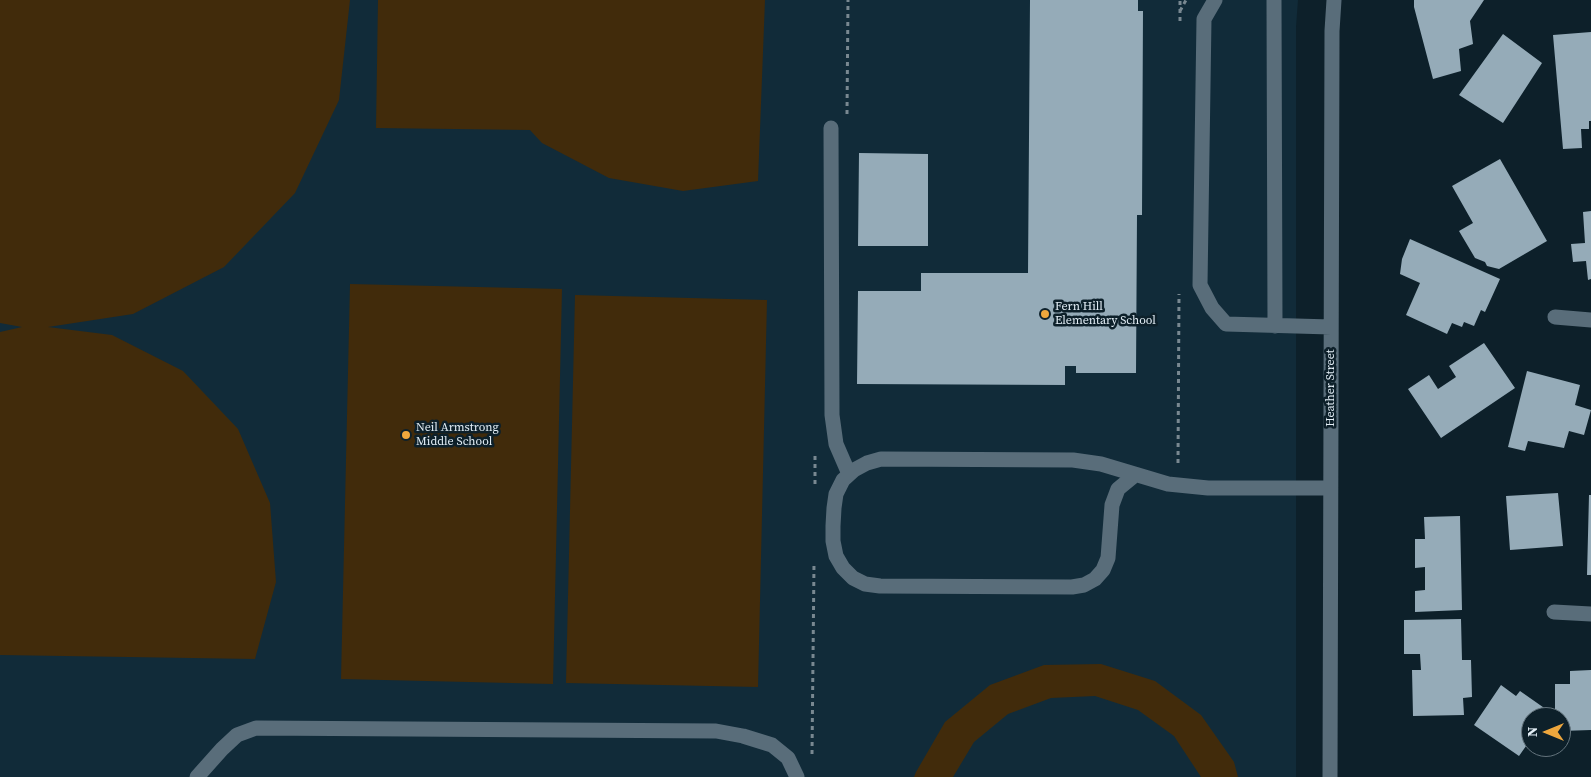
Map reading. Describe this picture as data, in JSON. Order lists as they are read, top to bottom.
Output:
{
  "streets": {
    "street": ["Heather Street"]
  },
  "places": ["Fern Hill Elementary School", "Neil Armstrong Middle School"],
  "north": "left"
}
